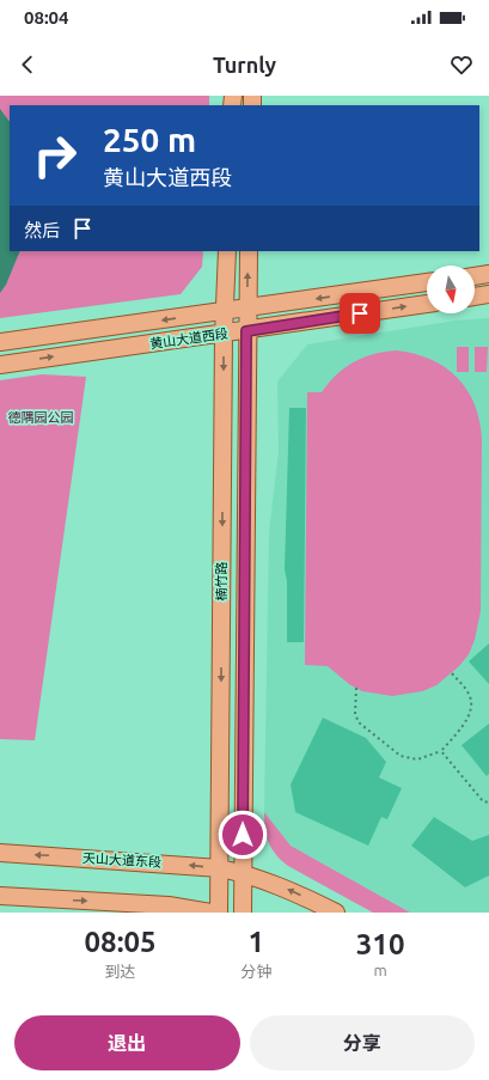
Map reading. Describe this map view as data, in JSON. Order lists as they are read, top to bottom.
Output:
{
  "streets": {
    "main road": ["黄山大道西段", "楠竹路", "天山大道东段"]
  },
  "crossings": [
    ["黄山大道西段", "楠竹路"],
    ["楠竹路", "天山大道东段"]
  ],
  "parks": ["德隅园公园"],
  "north": "bottom",
  "page": {
    "status": "08:04",
    "header": "Turnly",
    "turn": ["250 m", "黄山大道西段"],
    "then": "然后",
    "eta": [
      "08:05",
      "到达",
      "1",
      "分钟",
      "310",
      "m"
    ],
    "buttons": ["退出", "分享"]
  }
}
